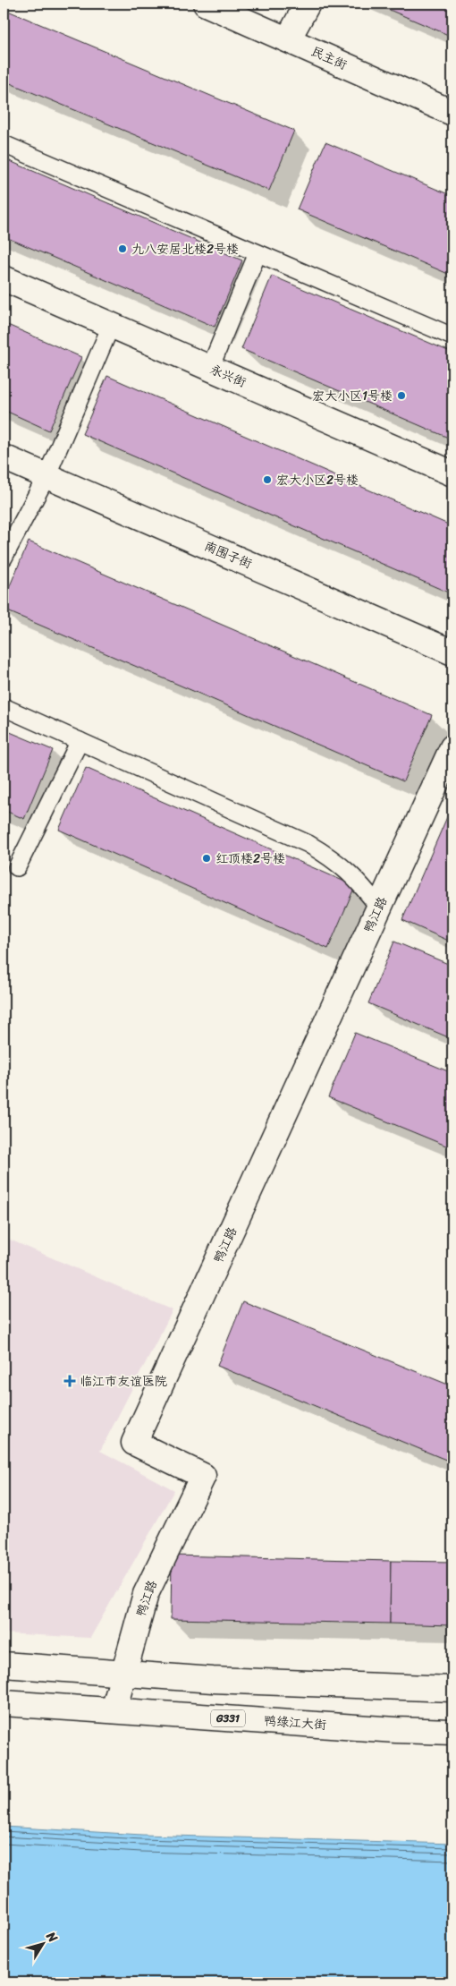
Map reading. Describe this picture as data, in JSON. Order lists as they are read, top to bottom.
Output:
{
  "streets": {
    "main road": [
      "民主街",
      "永兴街",
      "南围子街",
      "鸭江路",
      "G331",
      "鸭绿江大街"
    ]
  },
  "crossings": [
    ["鸭江路", "鸭绿江大街"]
  ],
  "places": {
    "other": [
      "九八安居北楼2号楼",
      "宏大小区1号楼",
      "宏大小区2号楼",
      "红顶楼2号楼"
    ],
    "health": ["临江市友谊医院"]
  },
  "north": "top right"
}
